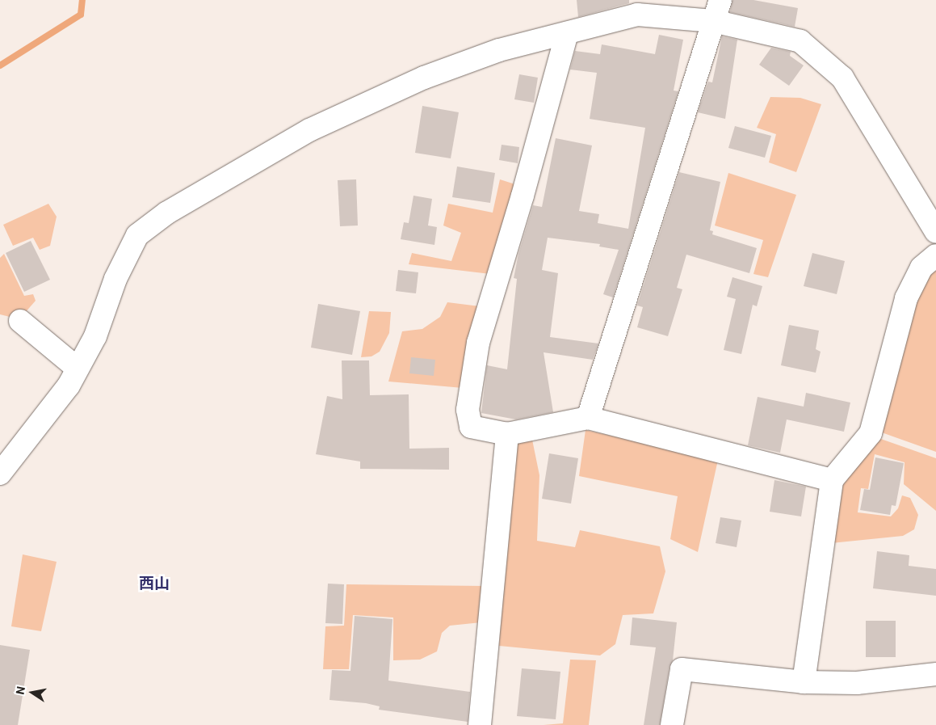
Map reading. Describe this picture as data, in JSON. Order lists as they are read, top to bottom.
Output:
{
  "districts": ["西山"],
  "north": "left"
}
